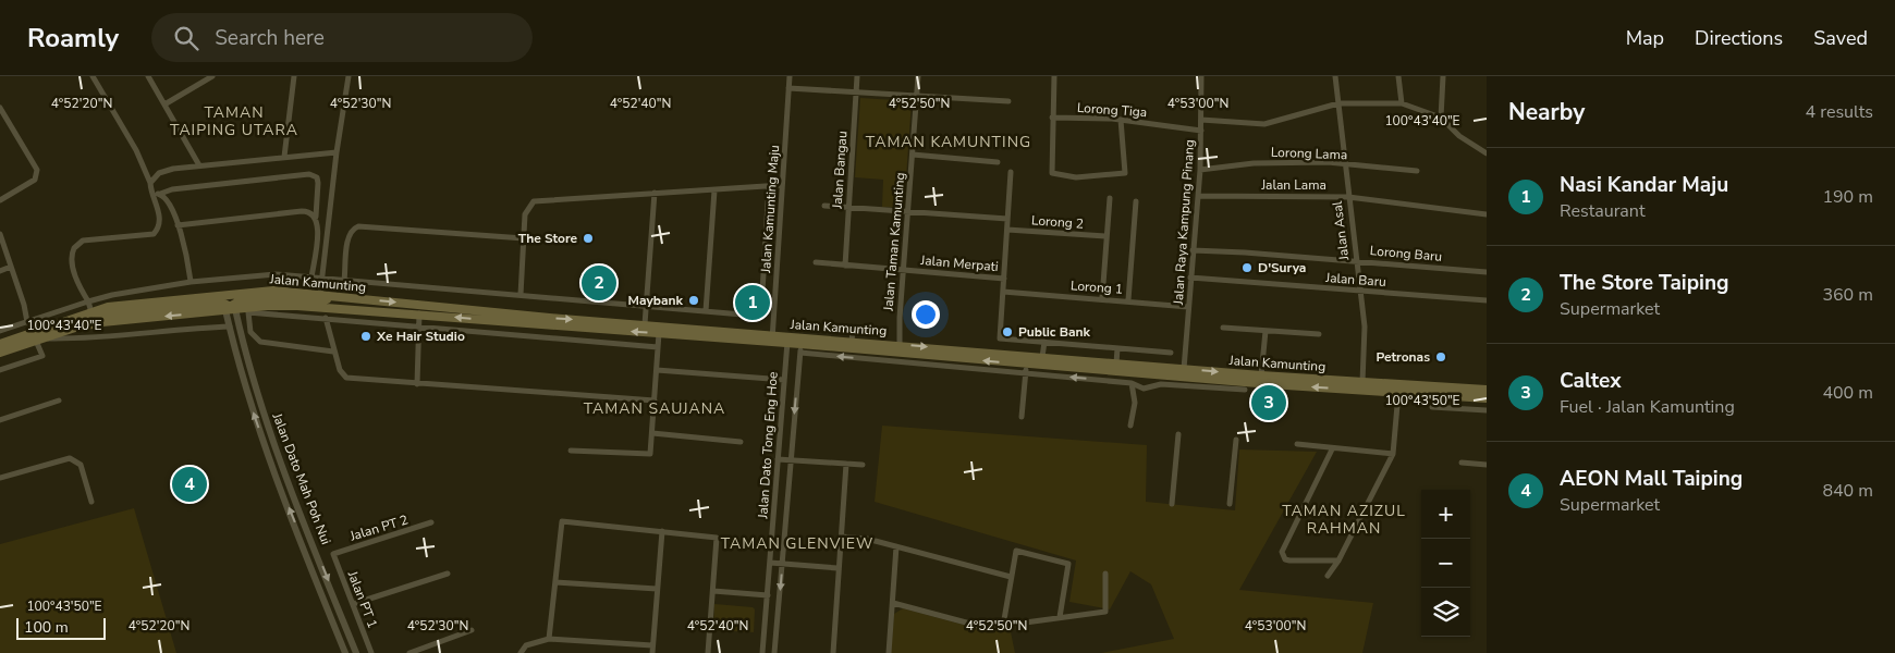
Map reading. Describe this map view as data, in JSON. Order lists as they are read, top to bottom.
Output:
{
  "streets": {
    "main road": ["Jalan Kamunting"],
    "street": [
      "Lorong Tiga",
      "Lorong Lama",
      "Jalan Bangau",
      "Jalan Lama",
      "Jalan Kamunting Maju",
      "Lorong 2",
      "Jalan Raya Kampung Pinang",
      "Jalan Asal",
      "Jalan Taman Kamunting",
      "Lorong Baru",
      "Jalan Merpati",
      "Jalan Baru",
      "Lorong 1",
      "Jalan Dato Tong Eng Hoe",
      "Jalan Dato Mah Poh Nui",
      "Jalan PT 2",
      "Jalan PT 1"
    ]
  },
  "crossings": [
    ["Lorong Tiga", "Jalan Raya Kampung Pinang"],
    ["Lorong Lama", "Jalan Raya Kampung Pinang"],
    ["Lorong Lama", "Jalan Asal"],
    ["Jalan Bangau", "Jalan Merpati"],
    ["Jalan Lama", "Jalan Raya Kampung Pinang"],
    ["Jalan Lama", "Jalan Asal"],
    ["Jalan Kamunting Maju", "Jalan Kamunting"],
    ["Jalan Raya Kampung Pinang", "Lorong Baru"],
    ["Jalan Raya Kampung Pinang", "Jalan Baru"],
    ["Jalan Raya Kampung Pinang", "Jalan Kamunting"],
    ["Jalan Raya Kampung Pinang", "Lorong 1"],
    ["Jalan Asal", "Lorong Baru"],
    ["Jalan Asal", "Jalan Baru"],
    ["Jalan Asal", "Jalan Kamunting"],
    ["Jalan Taman Kamunting", "Jalan Merpati"],
    ["Jalan Taman Kamunting", "Jalan Kamunting"],
    ["Jalan Kamunting", "Jalan Dato Tong Eng Hoe"],
    ["Jalan Kamunting", "Jalan Dato Mah Poh Nui"],
    ["Jalan PT 2", "Jalan PT 1"]
  ],
  "districts": [
    "TAMAN TAIPING UTARA",
    "TAMAN KAMUNTING",
    "TAMAN SAUJANA",
    "TAMAN AZIZUL RAHMAN",
    "TAMAN GLENVIEW"
  ],
  "places": [
    "The Store",
    "D'Surya",
    "Maybank",
    "Public Bank",
    "Xe Hair Studio",
    "Petronas"
  ],
  "scale_bar": "100 m",
  "page": {
    "header": "Roamly",
    "search": "Search here",
    "nav": ["Map", "Directions", "Saved"],
    "heading": ["Nearby", "4 results"],
    "list": [
      {
        "mark": "1",
        "name": "Nasi Kandar Maju",
        "note": "Restaurant",
        "value": "190 m"
      },
      {
        "mark": "2",
        "name": "The Store Taiping",
        "note": "Supermarket",
        "value": "360 m"
      },
      {
        "mark": "3",
        "name": "Caltex",
        "note": "Fuel · Jalan Kamunting",
        "value": "400 m"
      },
      {
        "mark": "4",
        "name": "AEON Mall Taiping",
        "note": "Supermarket",
        "value": "840 m"
      }
    ],
    "pins": [
      "2",
      "1",
      "3",
      "4"
    ],
    "map_buttons": ["+", "−"],
    "scale": "100 m"
  },
  "coordinates": [
    "4°52'20\"N",
    "4°52'30\"N",
    "4°52'40\"N",
    "4°52'50\"N",
    "4°53'00\"N",
    "100°43'40\"E",
    "100°43'50\"E"
  ]
}
